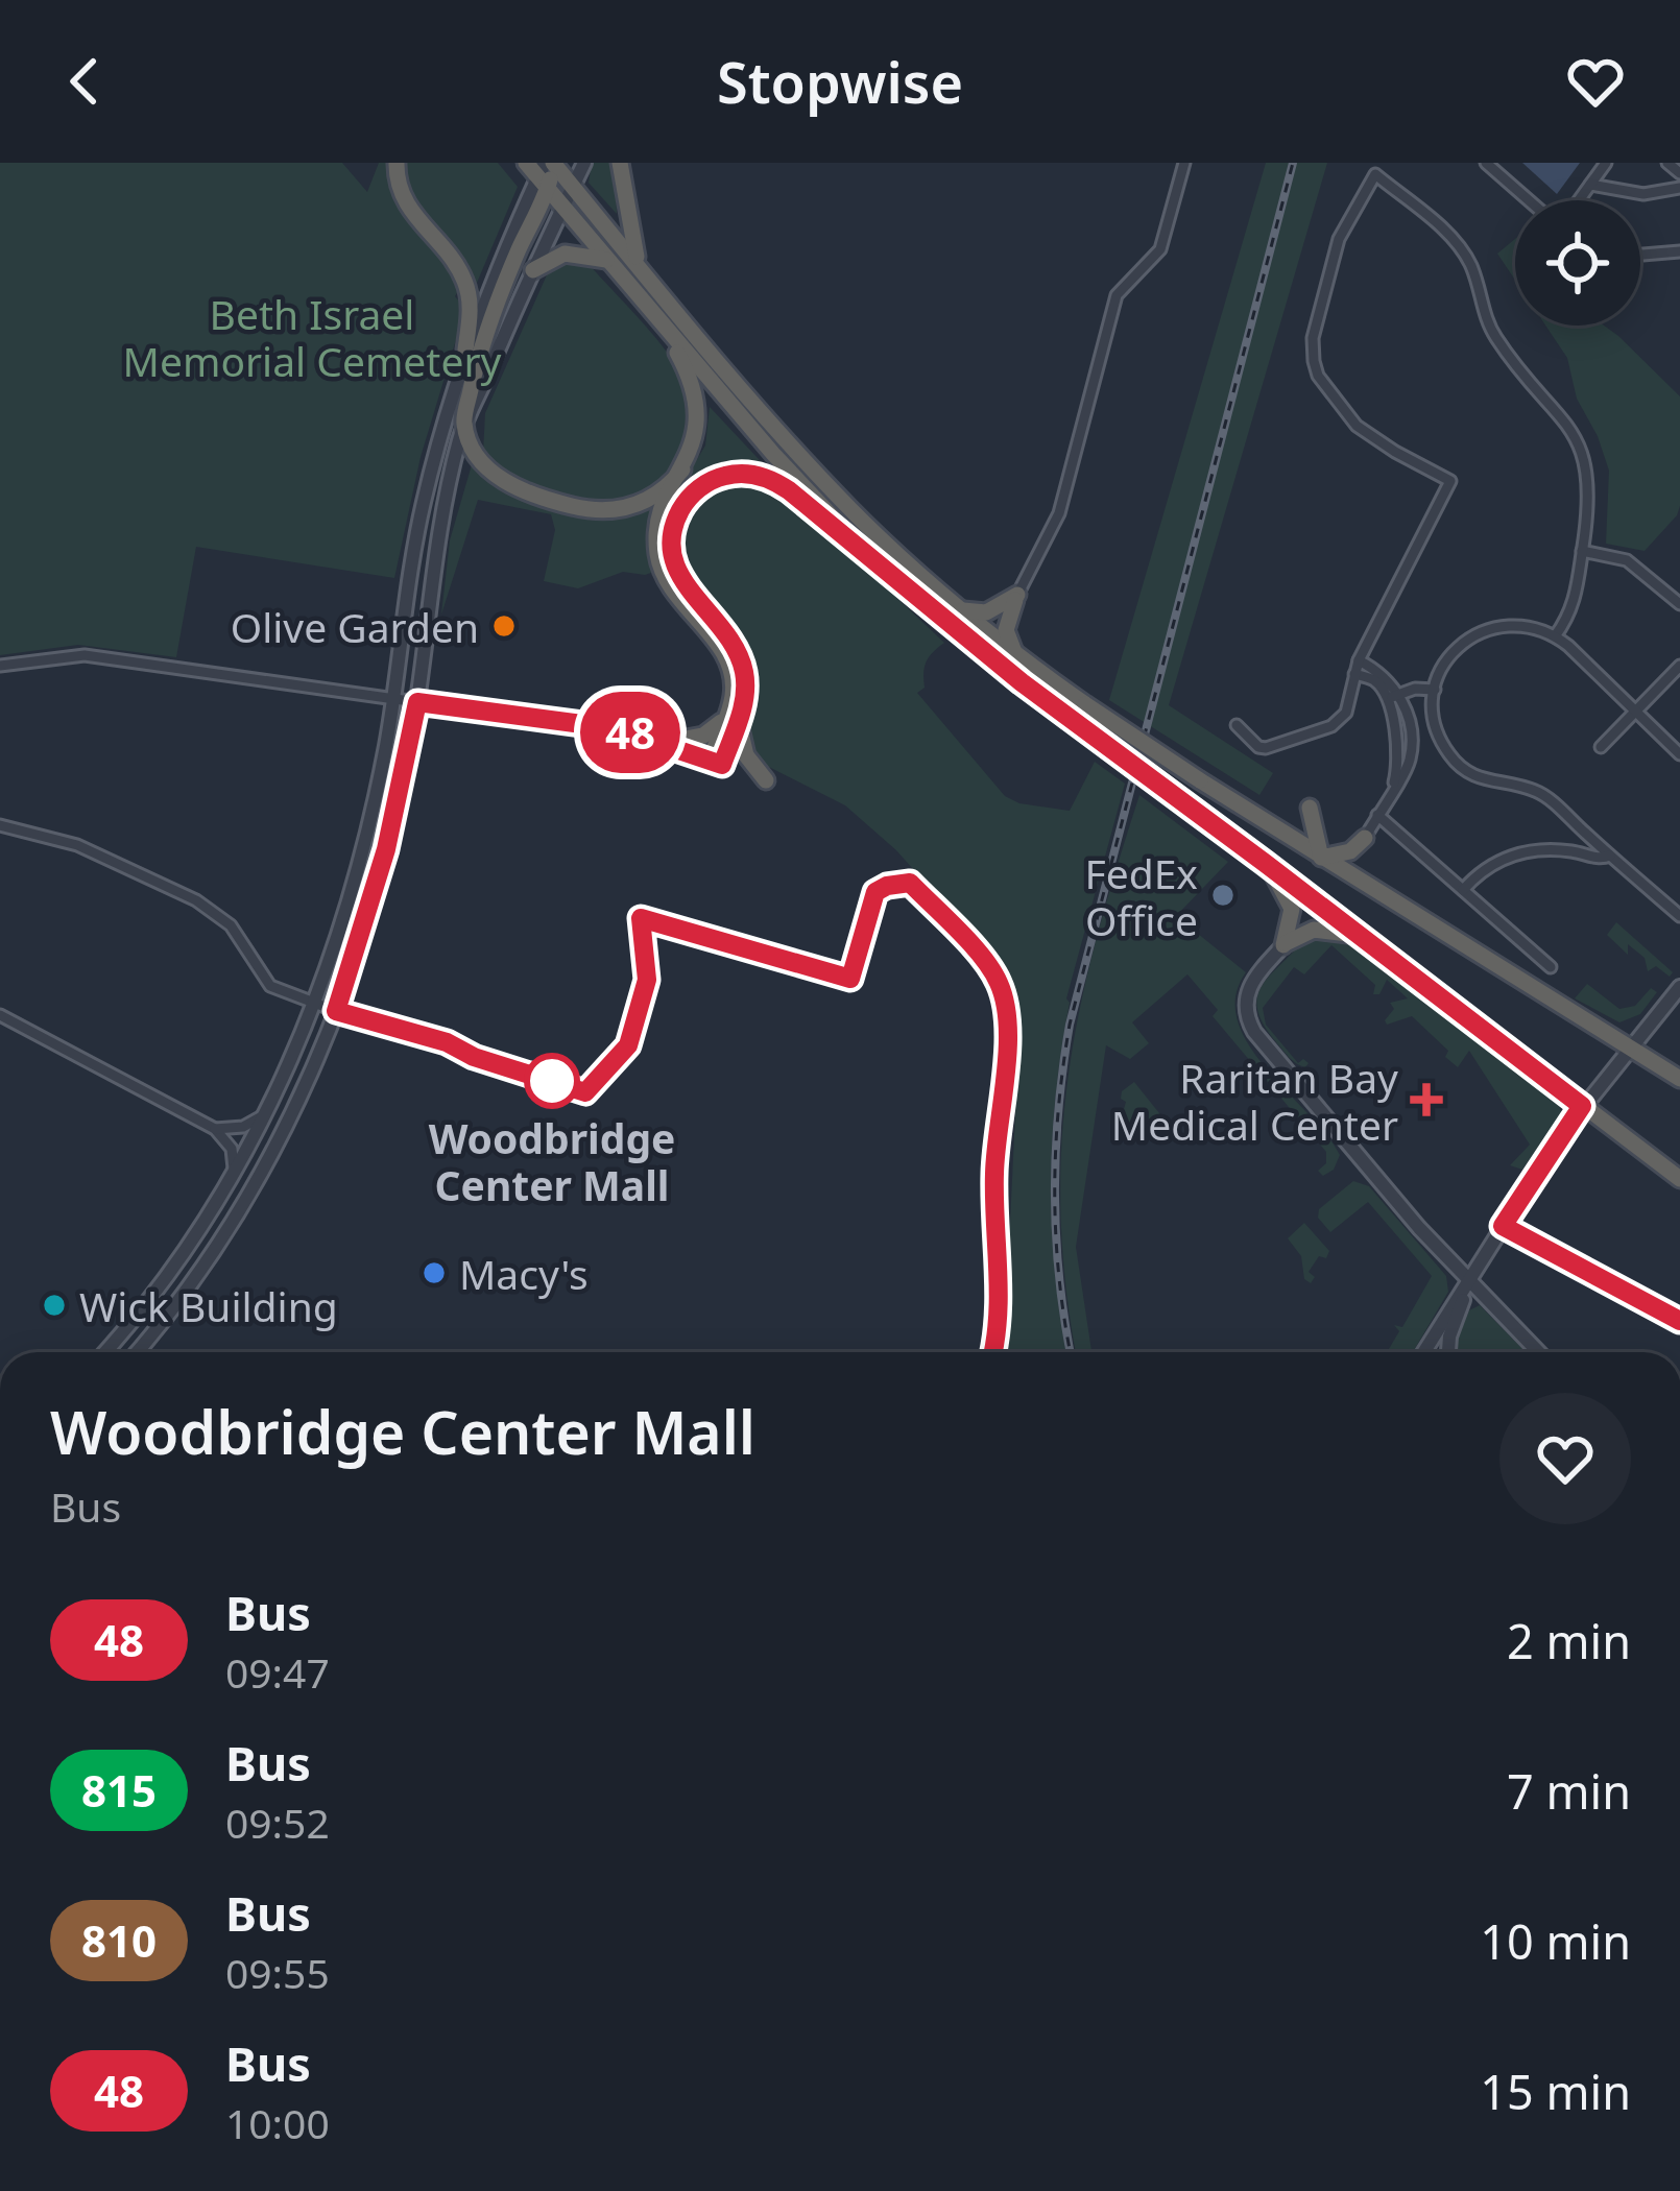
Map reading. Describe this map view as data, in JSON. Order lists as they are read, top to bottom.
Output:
{
  "parks": ["Beth Israel Memorial Cemetery"],
  "places": {
    "other": [
      "Olive Garden",
      "FedEx Office",
      "Woodbridge Center Mall",
      "Macy's",
      "Wick Building"
    ],
    "health": ["Raritan Bay Medical Center"]
  },
  "lines": ["bus line 48"],
  "page": {
    "header": "Stopwise",
    "on_map": "48",
    "heading": ["Woodbridge Center Mall", "Bus"],
    "list": [
      {
        "mark": "48",
        "name": "Bus",
        "note": "09:47",
        "value": "2 min"
      },
      {
        "mark": "815",
        "name": "Bus",
        "note": "09:52",
        "value": "7 min"
      },
      {
        "mark": "810",
        "name": "Bus",
        "note": "09:55",
        "value": "10 min"
      },
      {
        "mark": "48",
        "name": "Bus",
        "note": "10:00",
        "value": "15 min"
      }
    ]
  }
}
